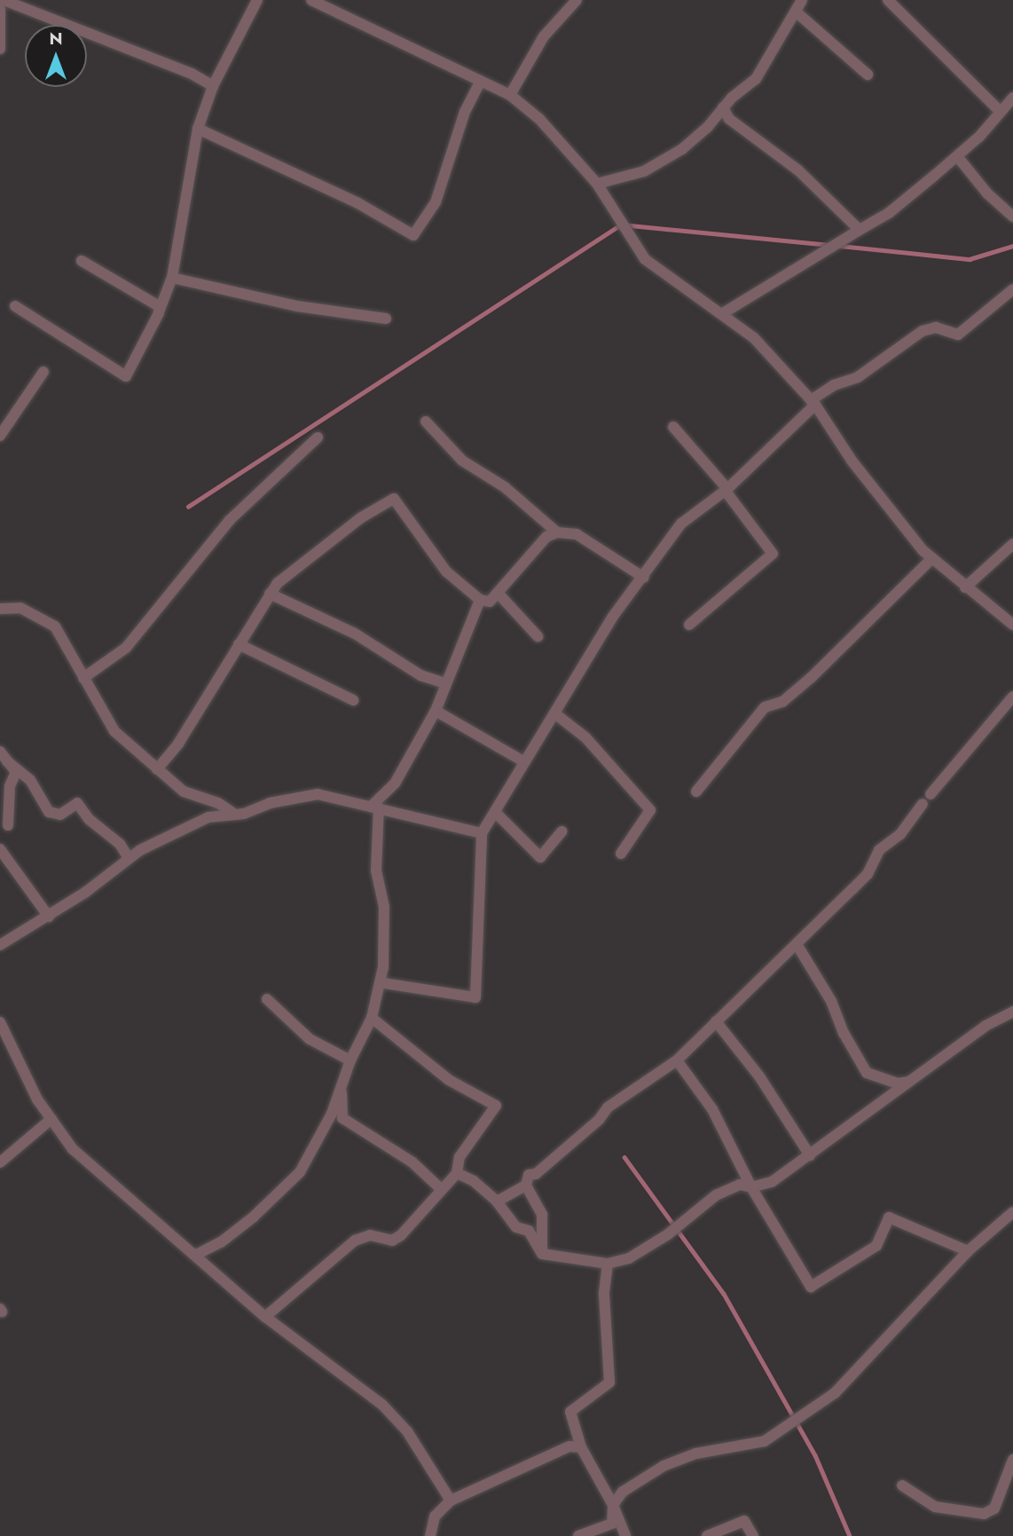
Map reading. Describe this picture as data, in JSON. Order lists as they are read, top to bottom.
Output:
{
  "north": "top"
}
